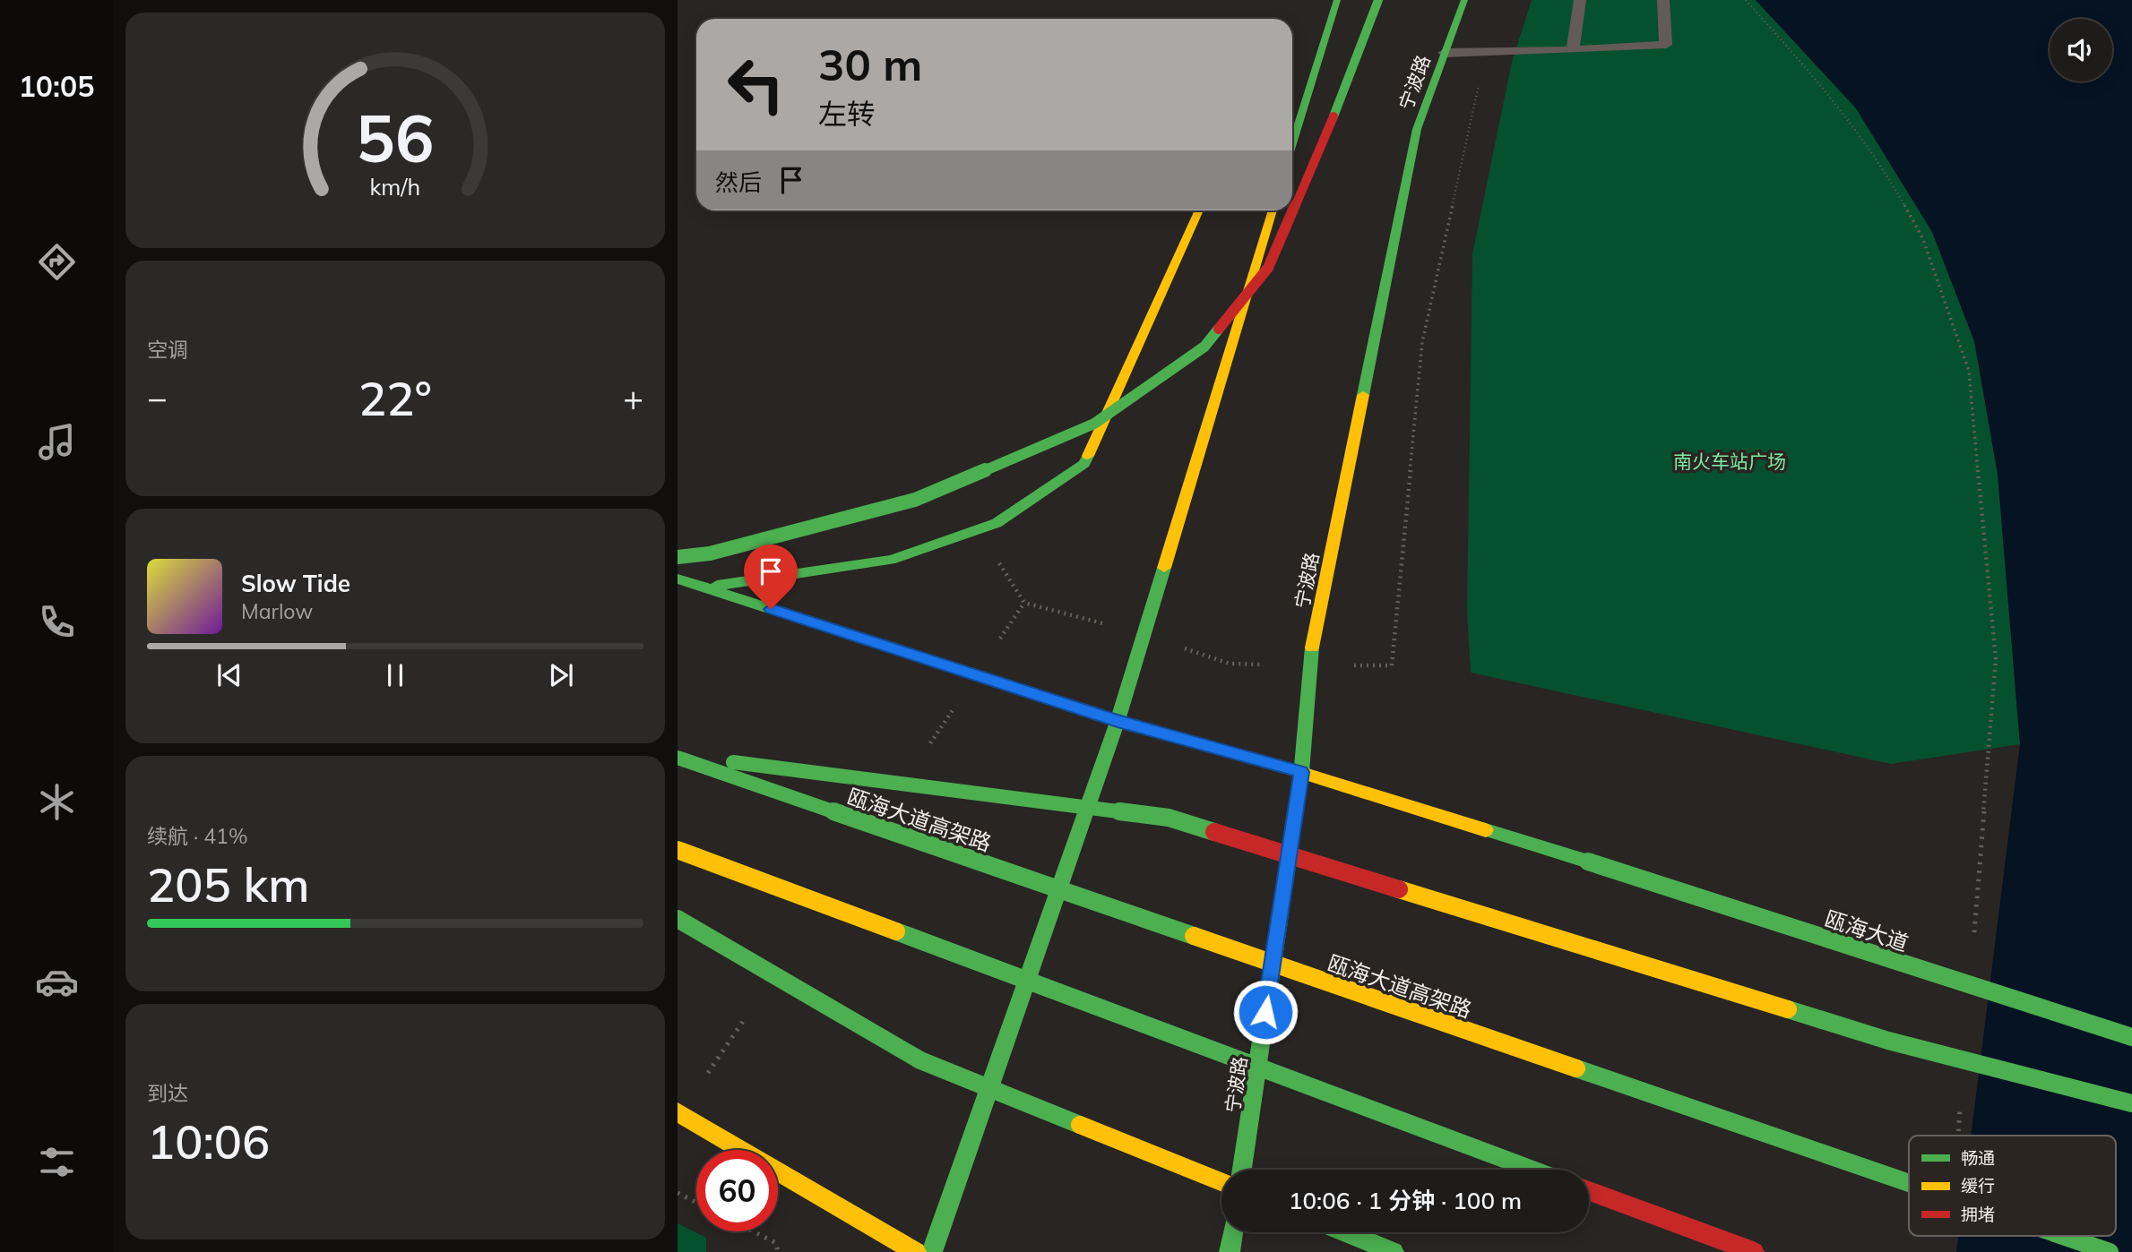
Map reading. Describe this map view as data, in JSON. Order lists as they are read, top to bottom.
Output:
{
  "streets": {
    "main road": ["宁波路", "瓯海大道高架路", "瓯海大道"]
  },
  "crossings": [
    ["宁波路", "瓯海大道"]
  ],
  "parks": ["南火车站广场"],
  "legend": ["畅通", "缓行", "拥堵"],
  "page": {
    "tabs": "10:05",
    "turn": ["30 m", "左转"],
    "then": "然后",
    "tile": [
      "空调",
      ["续航 · 41%", "205 km"],
      ["到达", "10:06"]
    ],
    "heat": ["−", "22°", "+"],
    "song": ["Slow Tide", "Marlow"],
    "limit": "60",
    "trip": "10:06 · 1 分钟 · 100 m",
    "gauge": ["56", "km/h"]
  }
}
